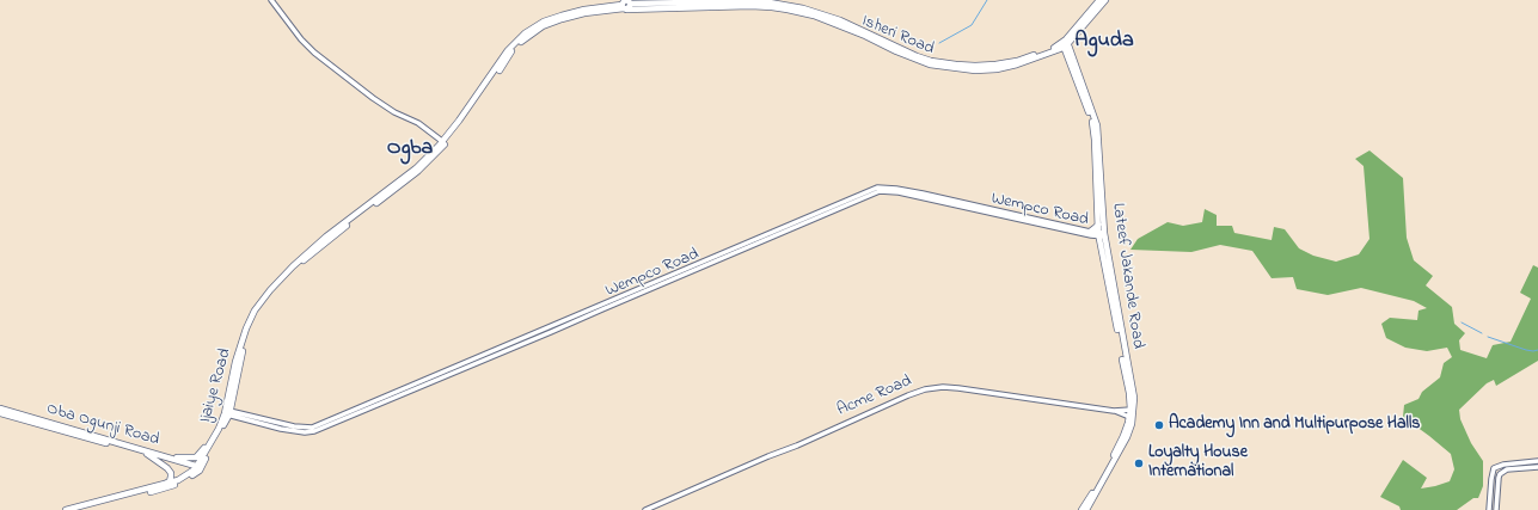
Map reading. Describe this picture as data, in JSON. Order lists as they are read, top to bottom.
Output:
{
  "streets": {
    "main road": [
      "Isheri Road",
      "Lateef Jakande Road",
      "Ijaiye Road",
      "Oba Ogunji Road"
    ],
    "street": ["Wempco Road", "Acme Road"]
  },
  "crossings": [
    ["Isheri Road", "Lateef Jakande Road"],
    ["Isheri Road", "Ijaiye Road"],
    ["Wempco Road", "Lateef Jakande Road"],
    ["Wempco Road", "Ijaiye Road"],
    ["Lateef Jakande Road", "Acme Road"],
    ["Ijaiye Road", "Oba Ogunji Road"]
  ],
  "districts": ["Aguda", "Ogba"],
  "places": ["Academy Inn and Multipurpose Halls", "Loyalty House International"]
}
